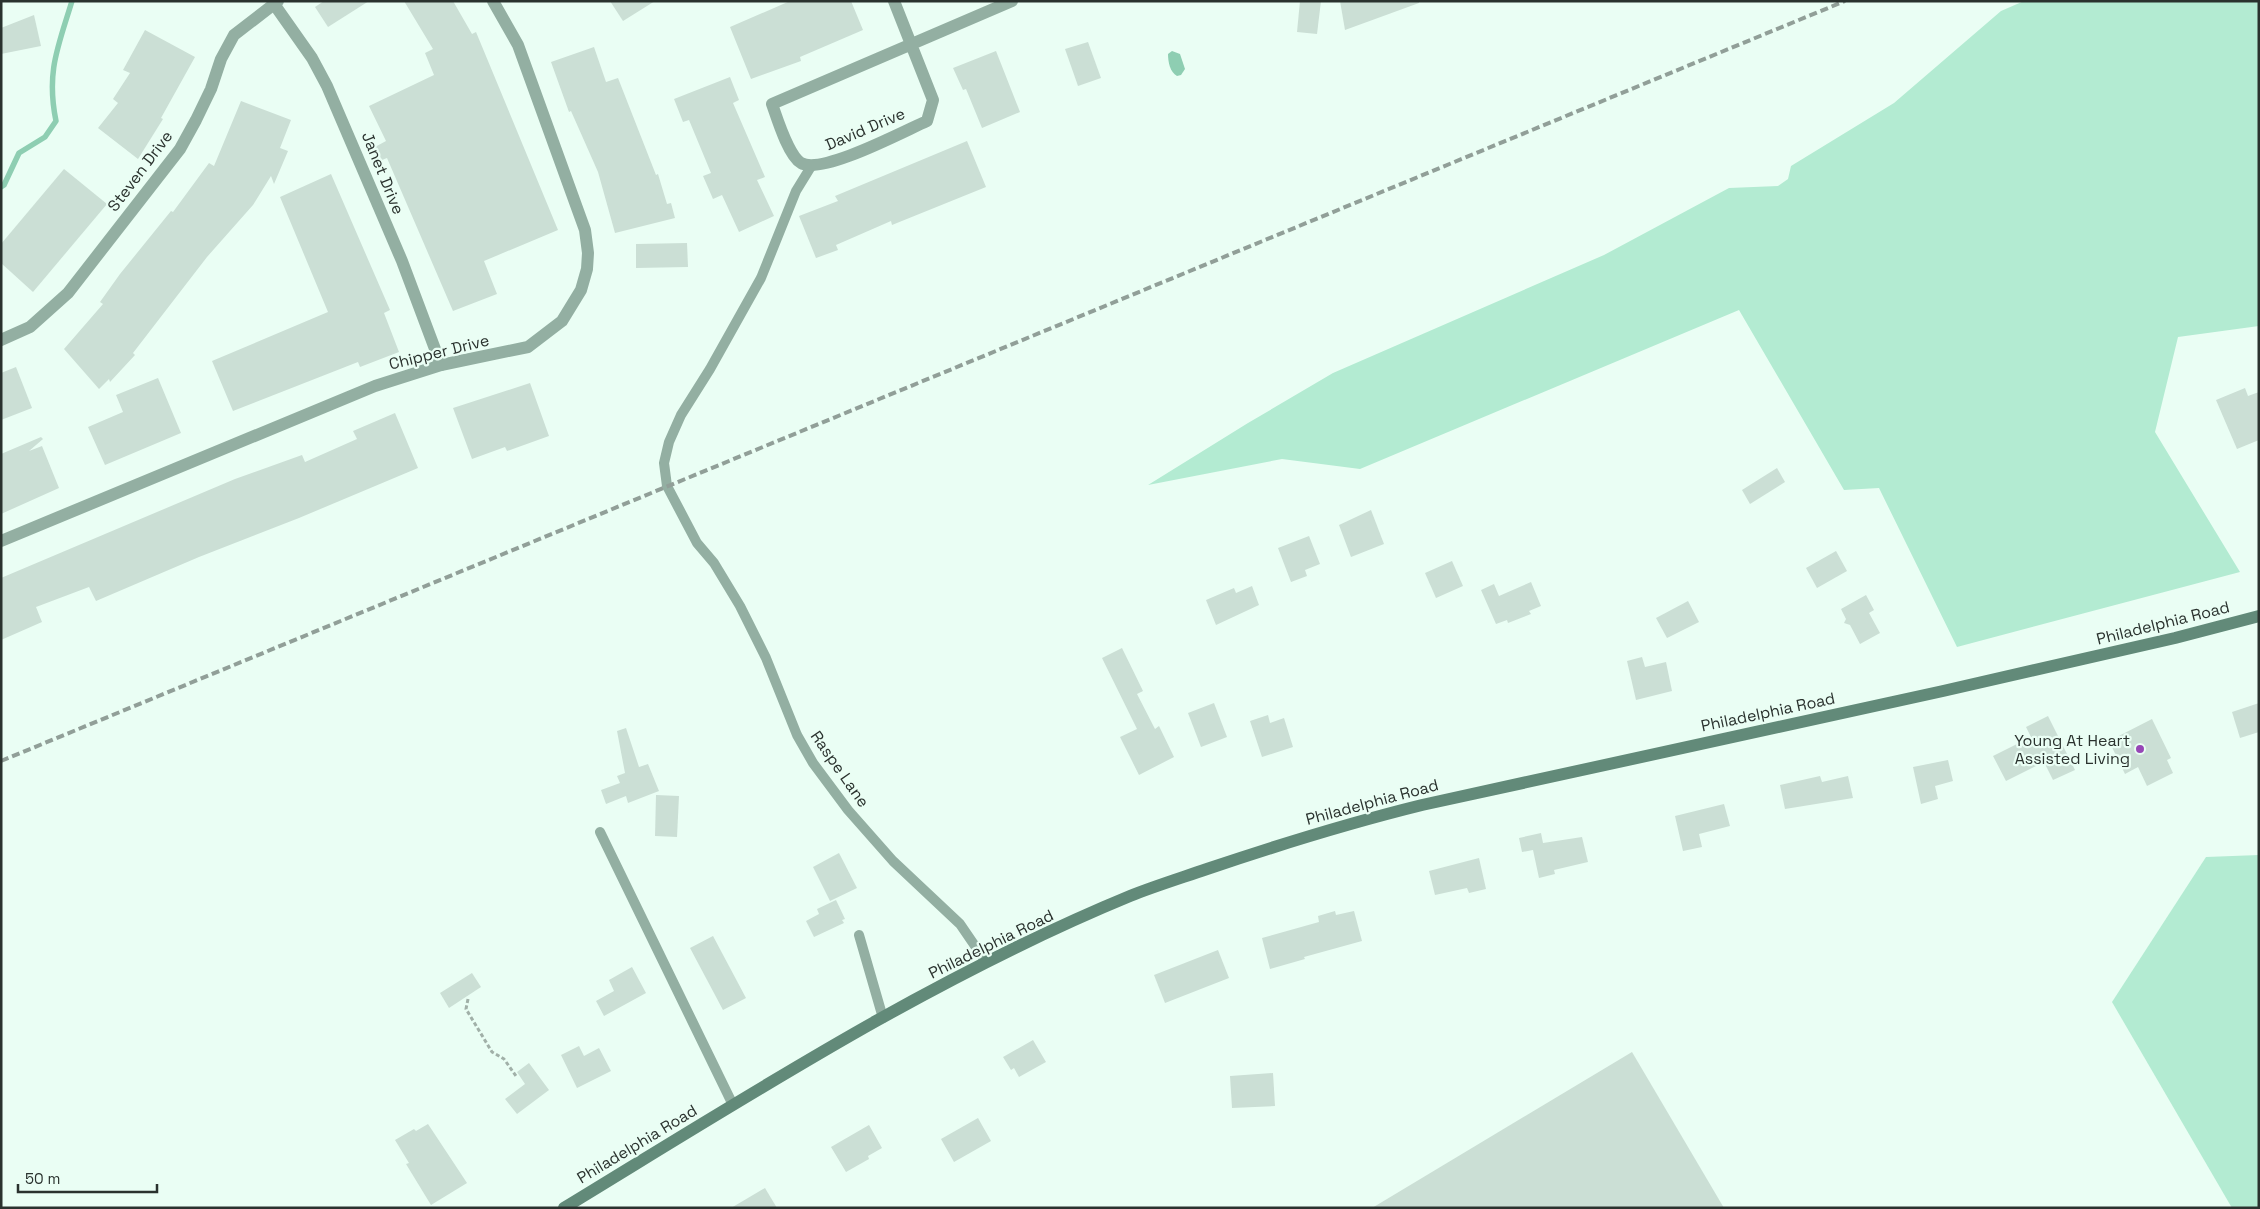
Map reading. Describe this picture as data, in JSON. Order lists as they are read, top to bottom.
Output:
{
  "streets": {
    "main road": ["Philadelphia Road"],
    "street": [
      "David Drive",
      "Steven Drive",
      "Janet Drive",
      "Chipper Drive"
    ],
    "lane": ["Raspe Lane"]
  },
  "crossings": [
    ["David Drive", "Raspe Lane"],
    ["Steven Drive", "Janet Drive"],
    ["Janet Drive", "Chipper Drive"],
    ["Philadelphia Road", "Raspe Lane"]
  ],
  "places": ["Young At Heart Assisted Living"],
  "scale_bar": "50 m"
}
